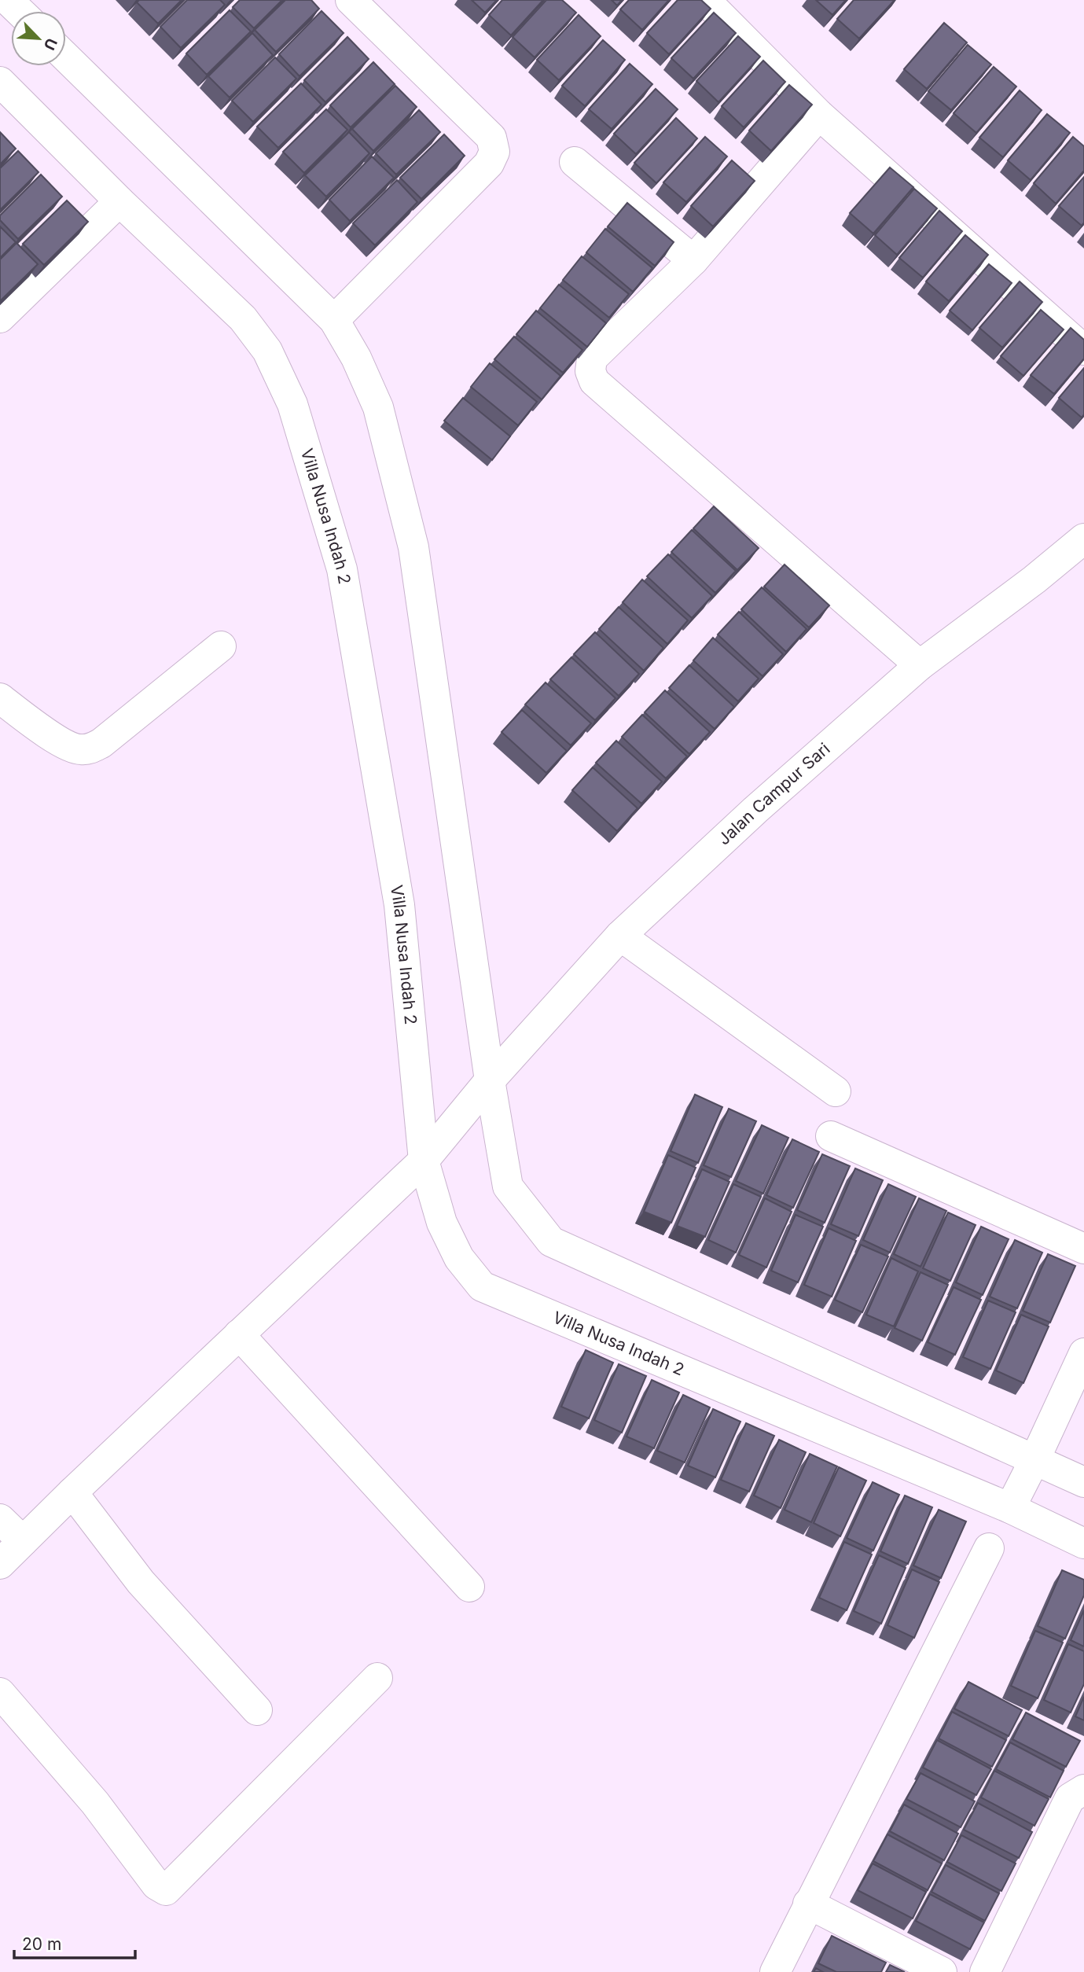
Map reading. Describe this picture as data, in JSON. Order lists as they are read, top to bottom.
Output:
{
  "streets": {
    "street": ["Villa Nusa Indah 2", "Jalan Campur Sari"]
  },
  "crossings": [
    ["Villa Nusa Indah 2", "Jalan Campur Sari"]
  ],
  "scale_bar": "20 m",
  "north": "bottom right"
}
